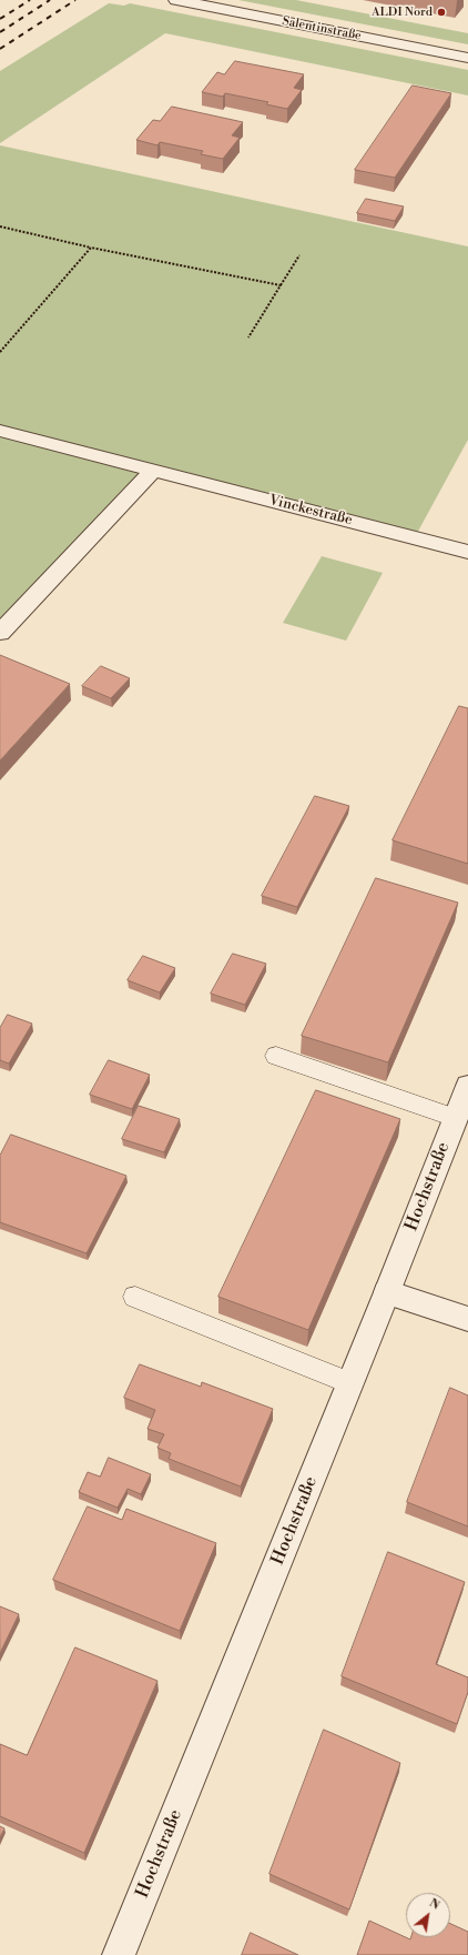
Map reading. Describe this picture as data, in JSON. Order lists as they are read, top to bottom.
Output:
{
  "streets": {
    "street": ["Salentinstraße", "Vinckestraße", "Hochstraße"]
  },
  "places": ["ALDI Nord"],
  "north": "top right"
}
